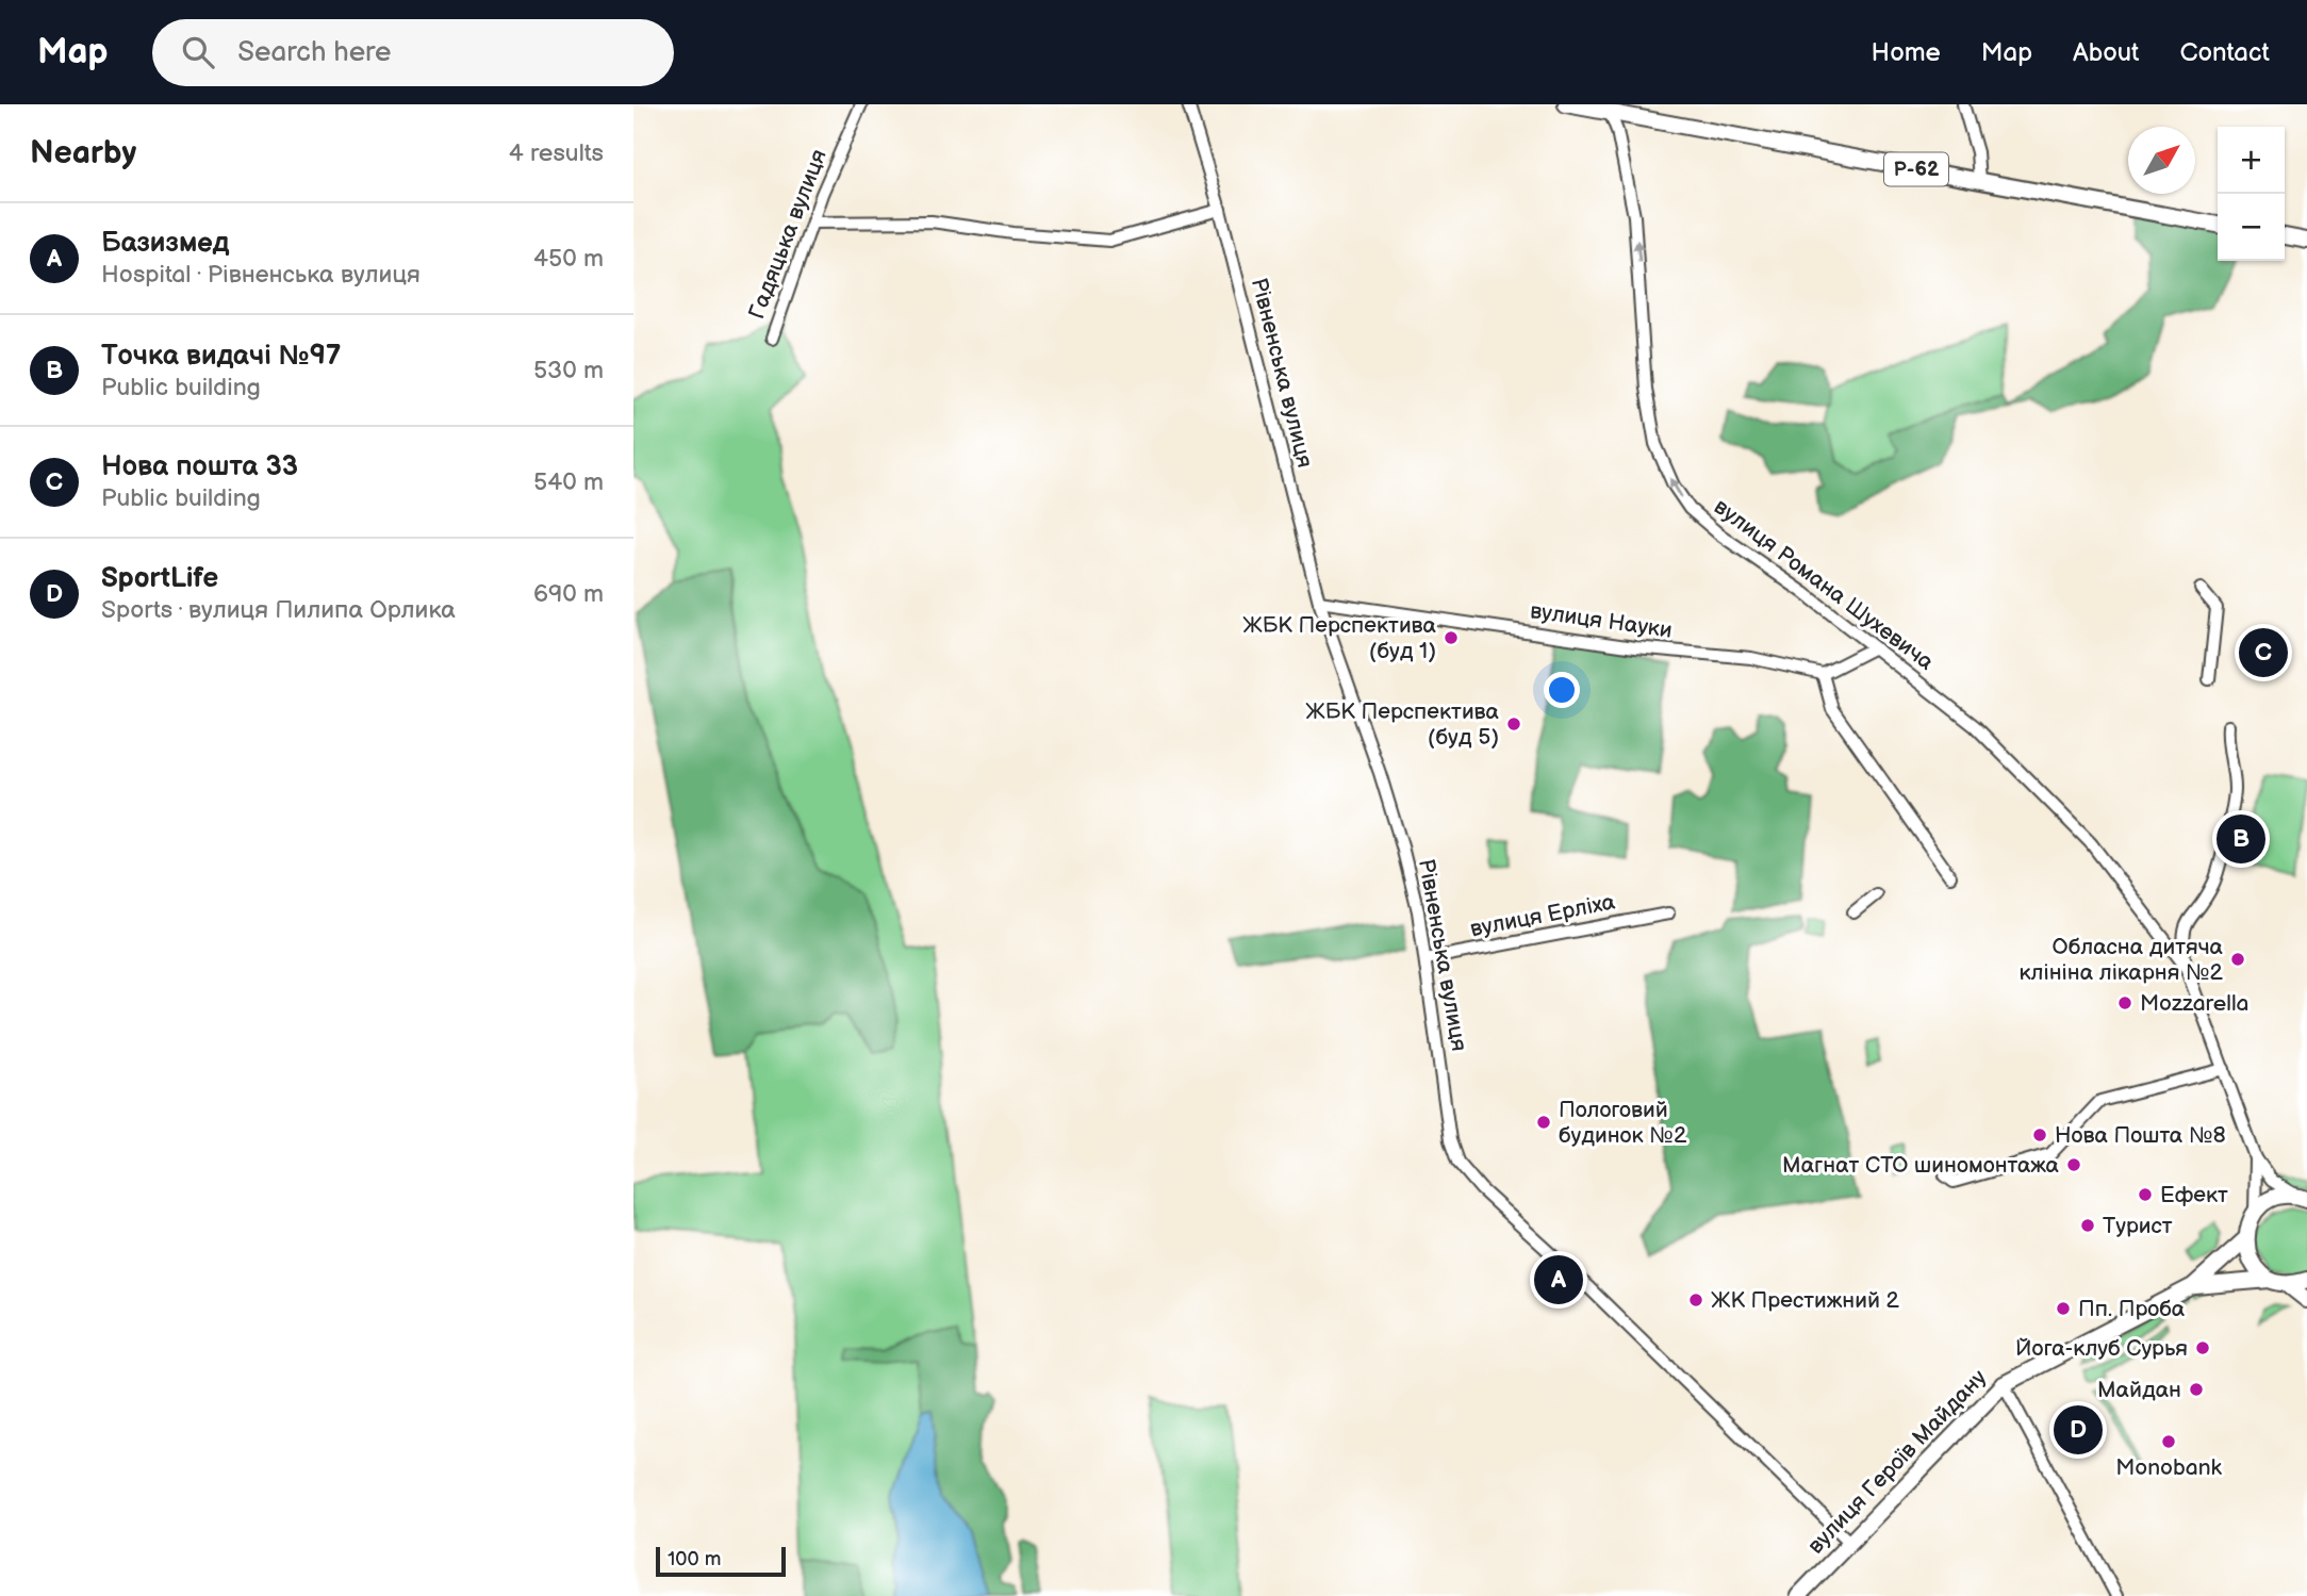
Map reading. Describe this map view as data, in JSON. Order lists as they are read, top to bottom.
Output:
{
  "streets": {
    "main road": ["Р-62", "вулиця Героїв Майдану"],
    "street": [
      "Гадяцька вулиця",
      "Рівненська вулиця",
      "вулиця Романа Шухевича",
      "вулиця Науки",
      "вулиця Ерліха"
    ]
  },
  "crossings": [
    ["Р-62", "вулиця Романа Шухевича"],
    ["Рівненська вулиця", "вулиця Науки"],
    ["Рівненська вулиця", "вулиця Ерліха"],
    ["Рівненська вулиця", "вулиця Героїв Майдану"]
  ],
  "one_way": ["вулиця Романа Шухевича"],
  "places": [
    "ЖБК Перспектива (буд 1)",
    "ЖБК Перспектива (буд 5)",
    "Обласна дитяча клініна лікарня №2",
    "Mozzarella",
    "Пологовий будинок №2",
    "Нова Пошта №8",
    "Магнат СТО шиномонтажа",
    "Ефект",
    "Турист",
    "ЖК Престижний 2",
    "Пп. Проба",
    "Йога-клуб Сурья",
    "Майдан",
    "Monobank"
  ],
  "scale_bar": "100 m",
  "north": "top right",
  "page": {
    "header": "Map",
    "search": "Search here",
    "nav": [
      "Home",
      "Map",
      "About",
      "Contact"
    ],
    "heading": ["Nearby", "4 results"],
    "map_buttons": ["+", "−"],
    "list": [
      {
        "mark": "A",
        "name": "Базизмед",
        "note": "Hospital · Рівненська вулиця",
        "value": "450 m"
      },
      {
        "mark": "B",
        "name": "Точка видачі №97",
        "note": "Public building",
        "value": "530 m"
      },
      {
        "mark": "C",
        "name": "Нова пошта 33",
        "note": "Public building",
        "value": "540 m"
      },
      {
        "mark": "D",
        "name": "SportLife",
        "note": "Sports · вулиця Пилипа Орлика",
        "value": "690 m"
      }
    ],
    "pins": [
      "C",
      "B",
      "A",
      "D"
    ],
    "scale": "100 m"
  }
}
